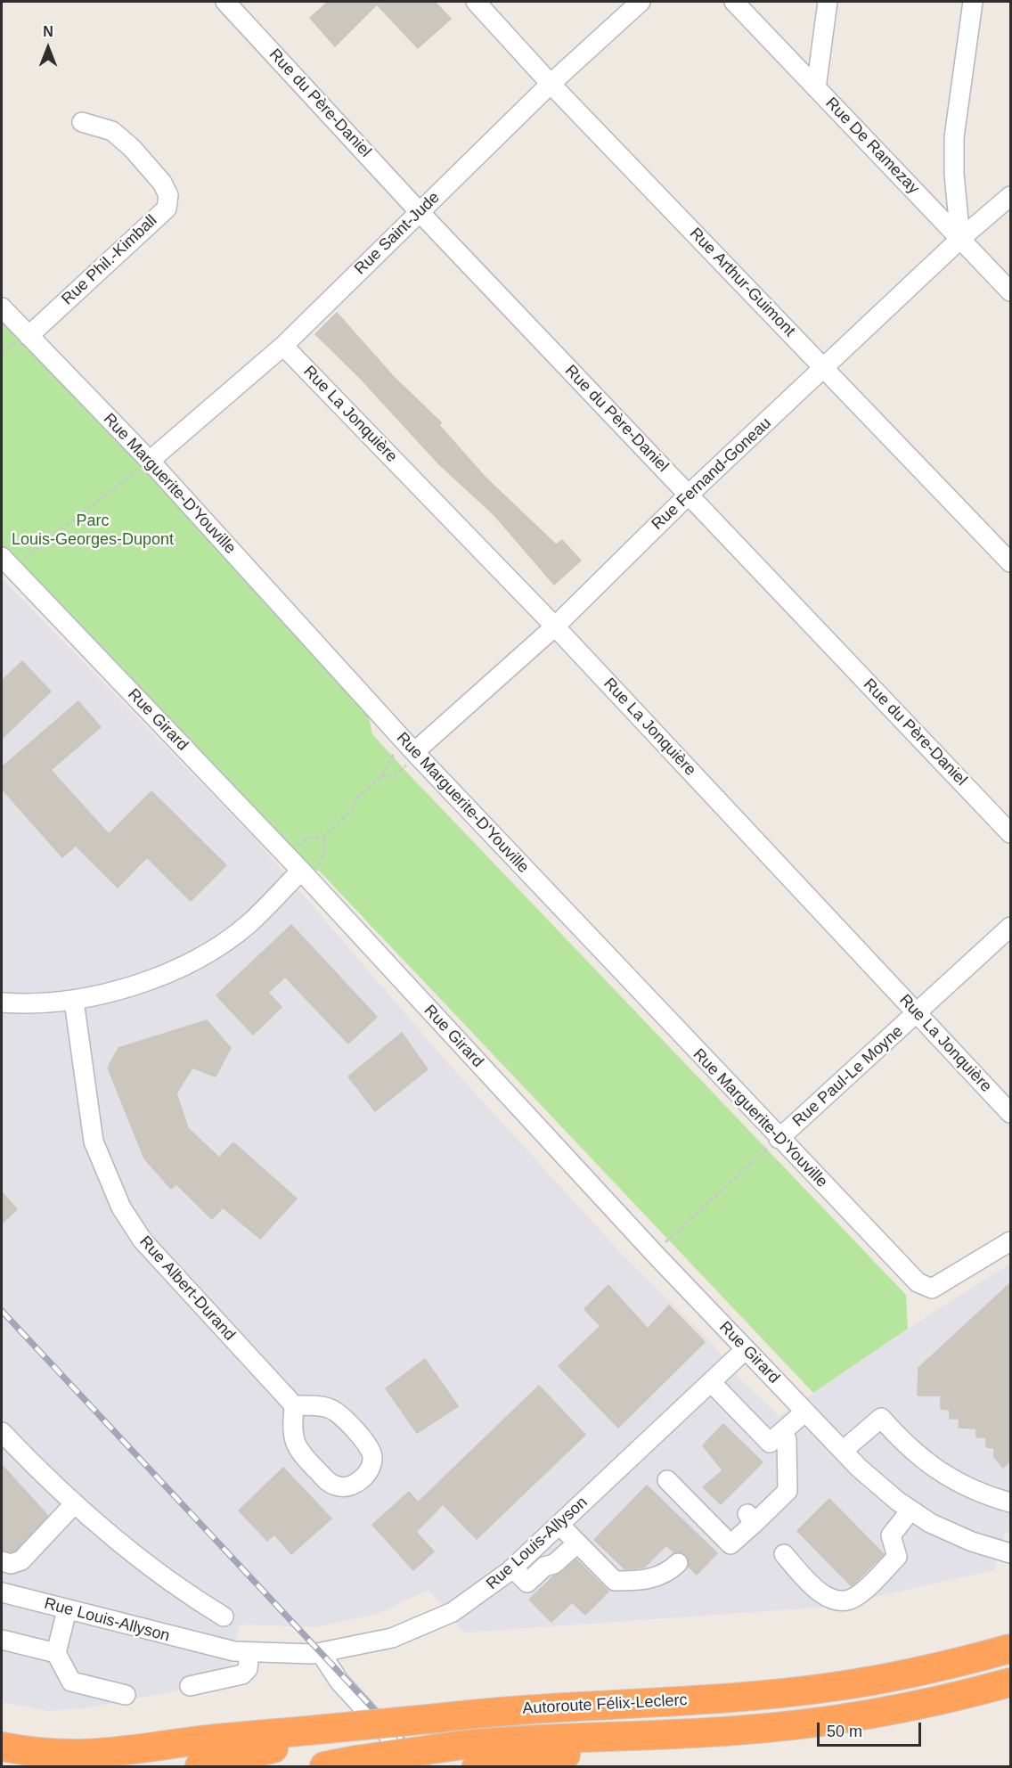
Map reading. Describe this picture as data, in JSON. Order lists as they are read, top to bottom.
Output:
{
  "streets": {
    "highway": ["Autoroute Félix-Leclerc"],
    "street": [
      "Rue du Père-Daniel",
      "Rue De Ramezay",
      "Rue Saint-Jude",
      "Rue Phil.-Kimball",
      "Rue Arthur-Guimont",
      "Rue La Jonquière",
      "Rue Fernand-Goneau",
      "Rue Marguerite-D'Youville",
      "Rue Girard",
      "Rue Paul-Le Moyne",
      "Rue Albert-Durand",
      "Rue Louis-Allyson"
    ]
  },
  "crossings": [
    ["Rue du Père-Daniel", "Rue Saint-Jude"],
    ["Rue du Père-Daniel", "Rue Fernand-Goneau"],
    ["Rue De Ramezay", "Rue Fernand-Goneau"],
    ["Rue Saint-Jude", "Rue Arthur-Guimont"],
    ["Rue Saint-Jude", "Rue La Jonquière"],
    ["Rue Saint-Jude", "Rue Marguerite-D'Youville"],
    ["Rue Phil.-Kimball", "Rue Marguerite-D'Youville"],
    ["Rue Arthur-Guimont", "Rue Fernand-Goneau"],
    ["Rue La Jonquière", "Rue Fernand-Goneau"],
    ["Rue La Jonquière", "Rue Paul-Le Moyne"],
    ["Rue Fernand-Goneau", "Rue Marguerite-D'Youville"],
    ["Rue Marguerite-D'Youville", "Rue Paul-Le Moyne"],
    ["Rue Girard", "Rue Louis-Allyson"]
  ],
  "parks": ["Parc Louis-Georges-Dupont"],
  "scale_bar": "50 m",
  "north": "top"
}
